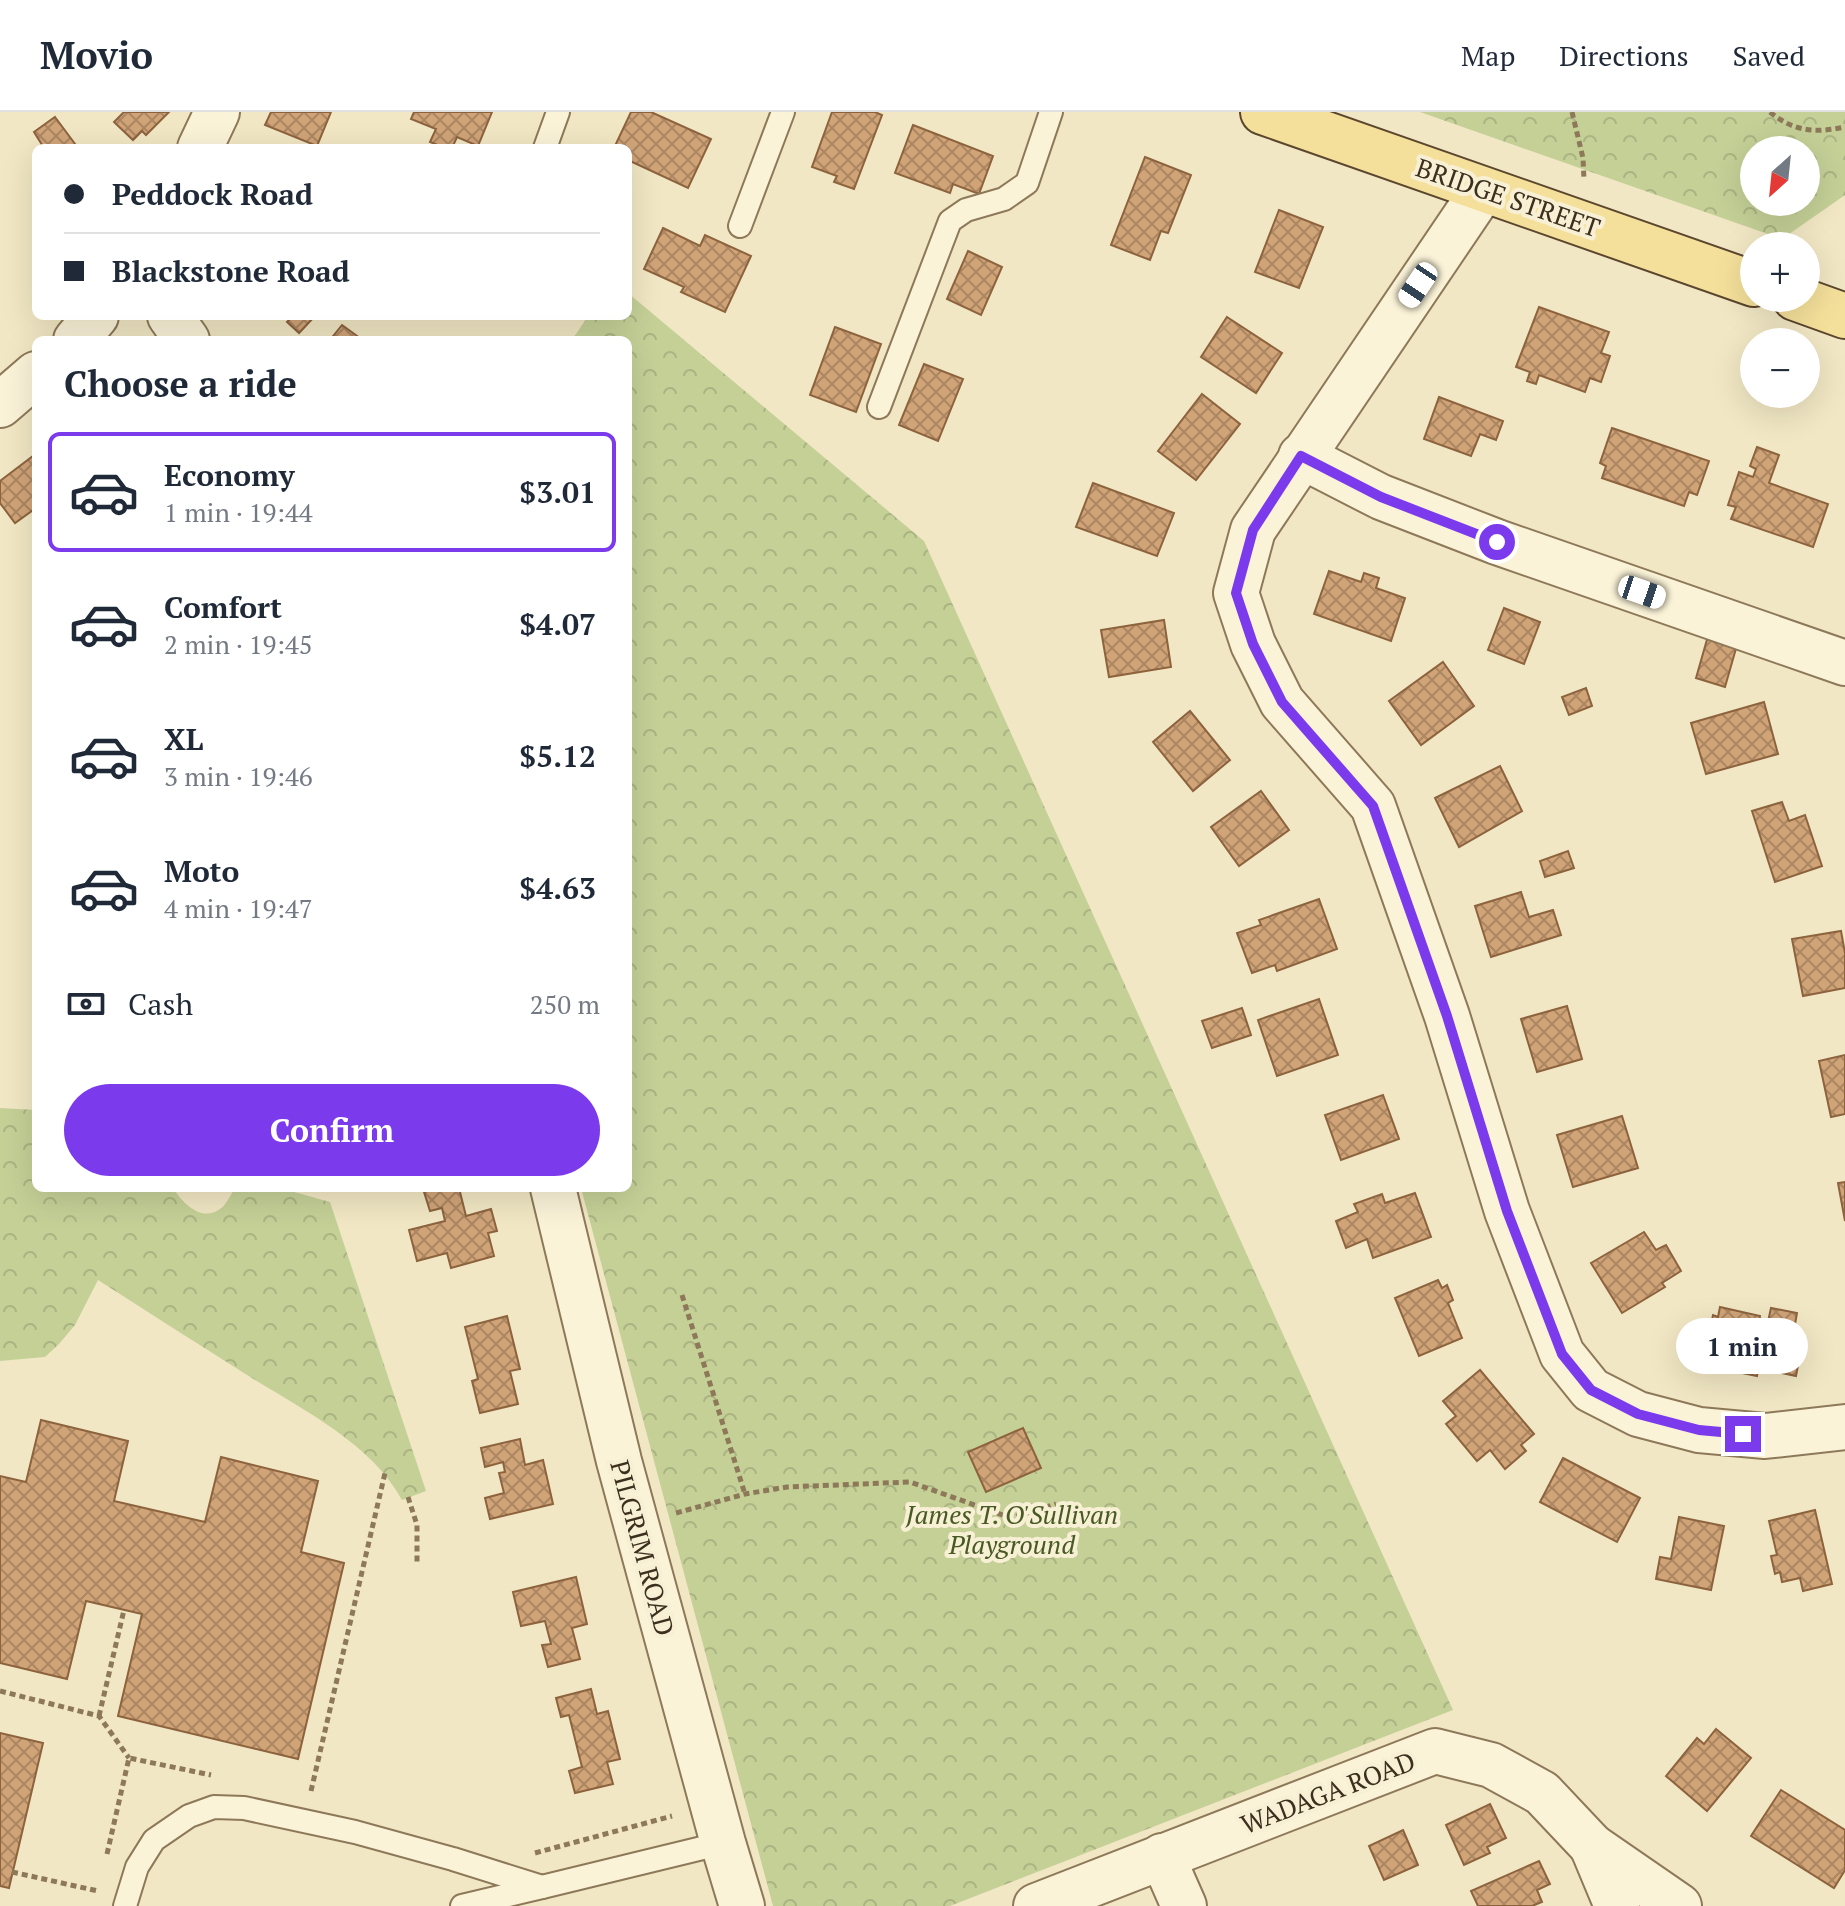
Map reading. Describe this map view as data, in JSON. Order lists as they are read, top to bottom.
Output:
{
  "streets": {
    "main road": ["BRIDGE STREET"],
    "street": ["PILGRIM ROAD", "WADAGA ROAD"]
  },
  "parks": ["James T. O'Sullivan Playground"],
  "north": "bottom left",
  "page": {
    "header": "Movio",
    "nav": ["Map", "Directions", "Saved"],
    "map_buttons": ["+", "−"],
    "banner": ["Peddock Road", "Blackstone Road"],
    "heading": "Choose a ride",
    "list": [
      {
        "name": "Economy",
        "note": "1 min · 19:44",
        "value": "$3.01"
      },
      {
        "name": "Comfort",
        "note": "2 min · 19:45",
        "value": "$4.07"
      },
      {
        "name": "XL",
        "note": "3 min · 19:46",
        "value": "$5.12"
      },
      {
        "name": "Moto",
        "note": "4 min · 19:47",
        "value": "$4.63"
      }
    ],
    "pay": ["Cash", "250 m"],
    "buttons": "Confirm",
    "bubble": "1 min"
  }
}
